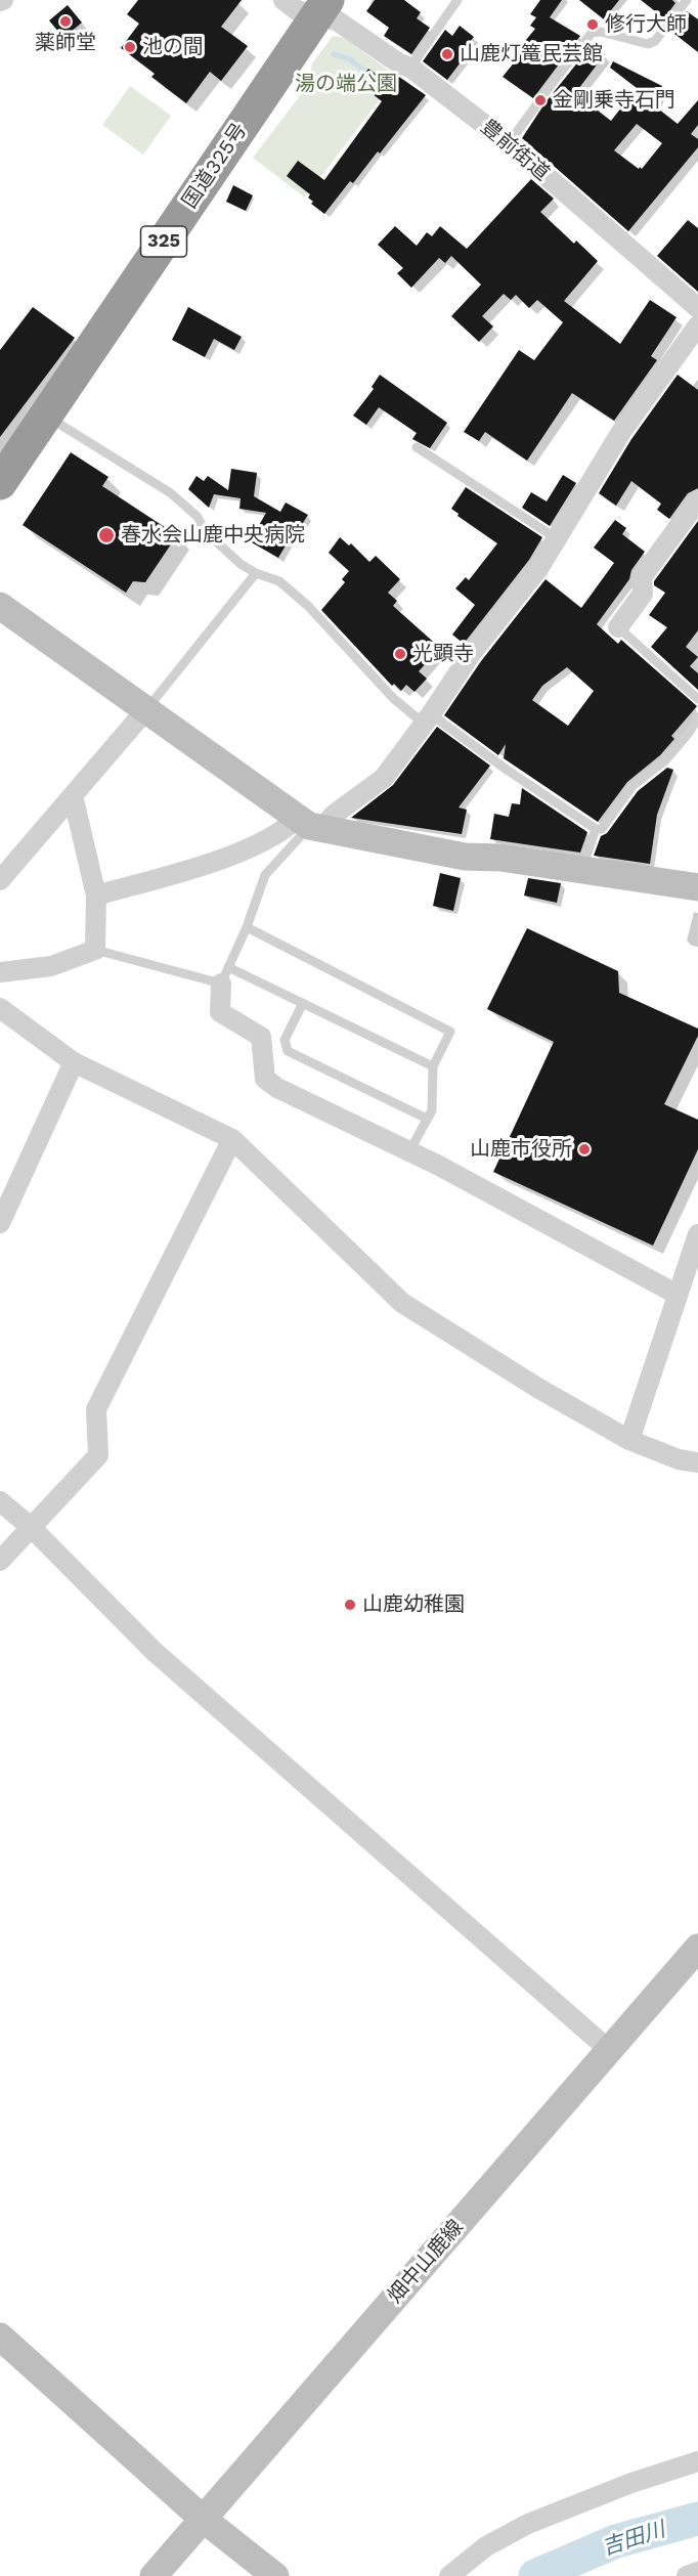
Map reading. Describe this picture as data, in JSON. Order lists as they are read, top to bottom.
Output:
{
  "streets": {
    "highway": ["国道325号", "325"],
    "street": ["豊前街道", "畑中山鹿線"]
  },
  "crossings": [
    ["豊前街道", "国道325号"]
  ],
  "water": ["吉田川"],
  "parks": ["湯の端公園"],
  "places": [
    "薬師堂",
    "修行大師",
    "池の間",
    "山鹿灯篭民芸館",
    "金剛乗寺石門",
    "春水会山鹿中央病院",
    "光顕寺",
    "山鹿市役所",
    "山鹿幼稚園"
  ]
}
